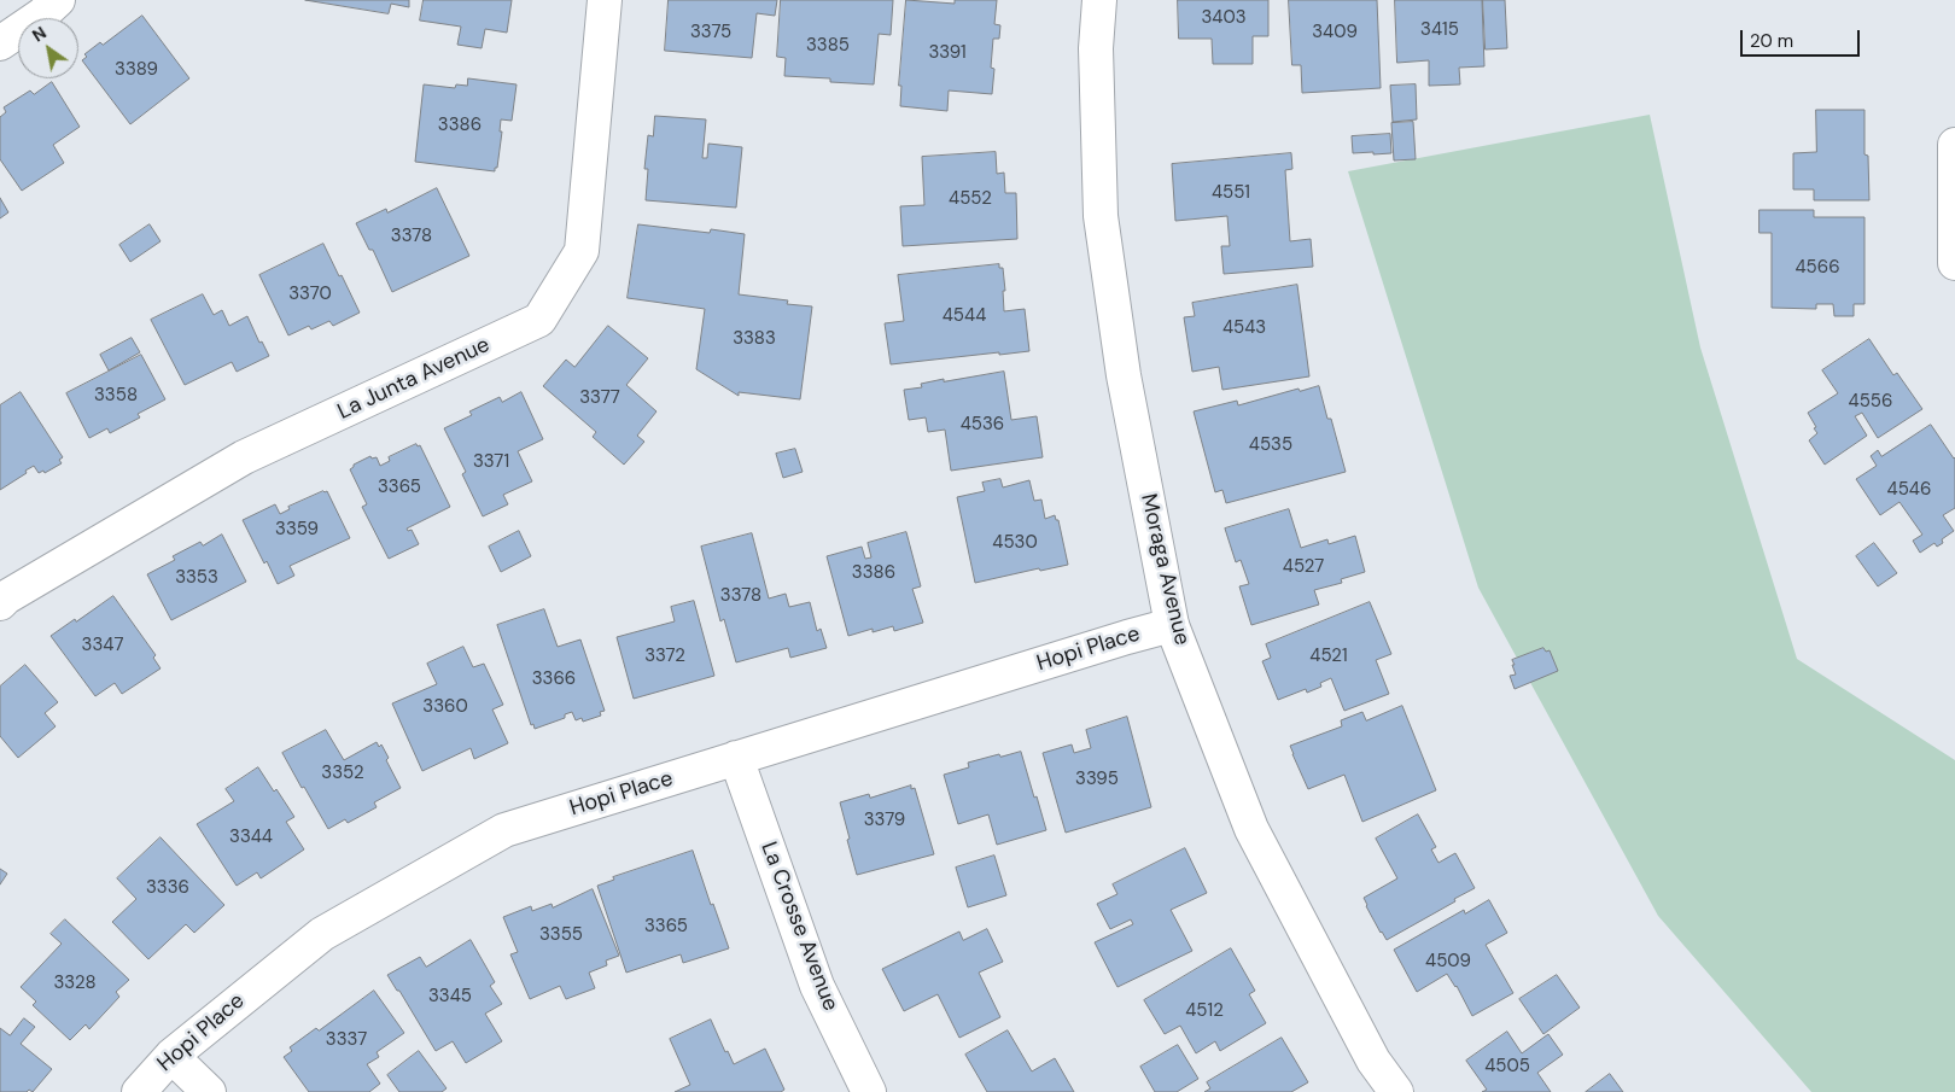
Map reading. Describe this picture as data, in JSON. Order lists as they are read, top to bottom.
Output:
{
  "streets": {
    "street": [
      "La Junta Avenue",
      "Moraga Avenue",
      "Hopi Place",
      "La Crosse Avenue"
    ]
  },
  "crossings": [
    ["Moraga Avenue", "Hopi Place"],
    ["Hopi Place", "La Crosse Avenue"]
  ],
  "house_numbers": [
    "3403",
    "3415",
    "3375",
    "3409",
    "3385",
    "3391",
    "3389",
    "3386",
    "4551",
    "4552",
    "3378",
    "4566",
    "3370",
    "4544",
    "4543",
    "3383",
    "3358",
    "3377",
    "4556",
    "4536",
    "4535",
    "3371",
    "3365",
    "4546",
    "3359",
    "4530",
    "4527",
    "3386",
    "3353",
    "3378",
    "3347",
    "3372",
    "4521",
    "3366",
    "3360",
    "3352",
    "3395",
    "3379",
    "3344",
    "3336",
    "3365",
    "3355",
    "4509",
    "3328",
    "3345",
    "4512",
    "3337",
    "4505"
  ],
  "scale_bar": "20 m",
  "north": "top left"
}
